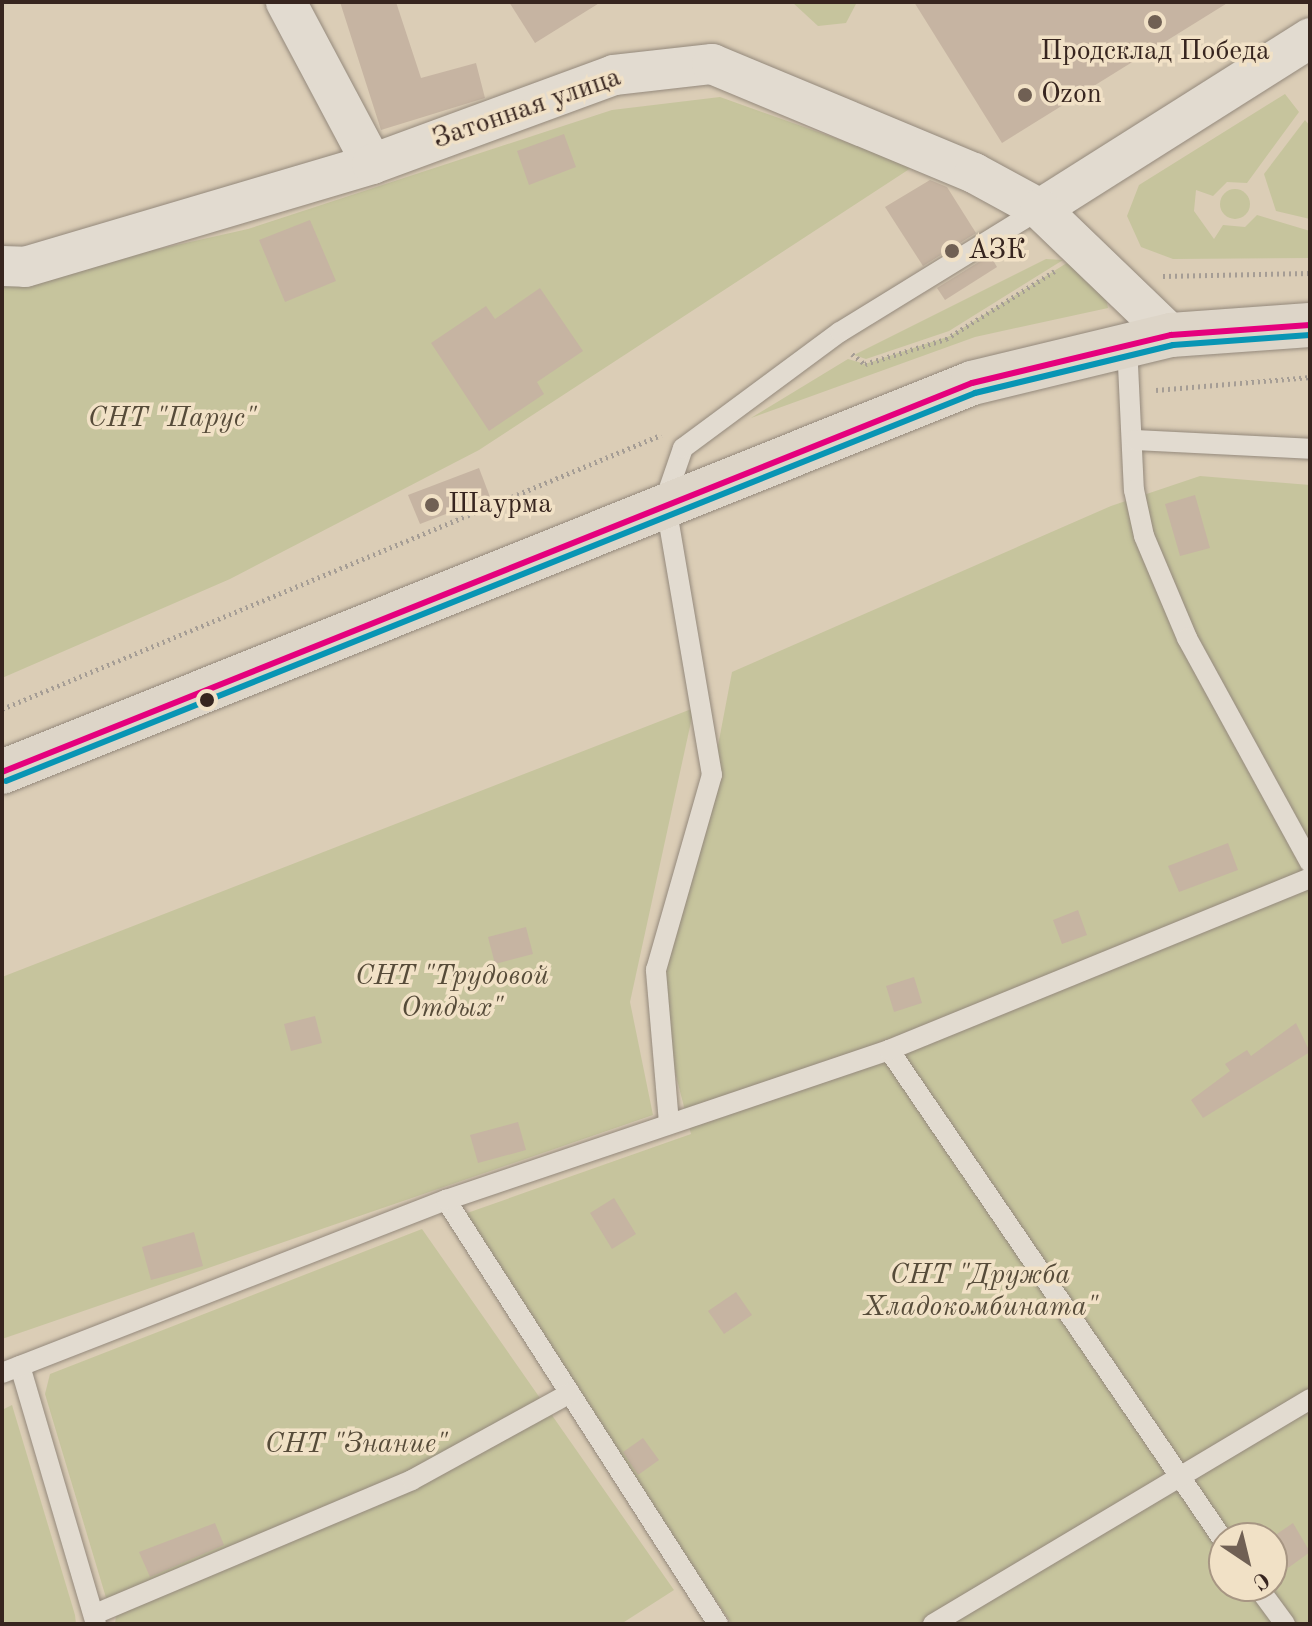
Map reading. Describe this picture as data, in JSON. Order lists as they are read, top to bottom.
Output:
{
  "streets": {
    "street": ["Затонная улица"]
  },
  "parks": [
    "СНТ \"Парус\"",
    "СНТ \"Трудовой Отдых\"",
    "СНТ \"Дружба Хладокомбината\"",
    "СНТ \"Знание\""
  ],
  "places": [
    "Продсклад Победа",
    "Ozon",
    "АЗК",
    "Шаурма"
  ],
  "north": "bottom right"
}
